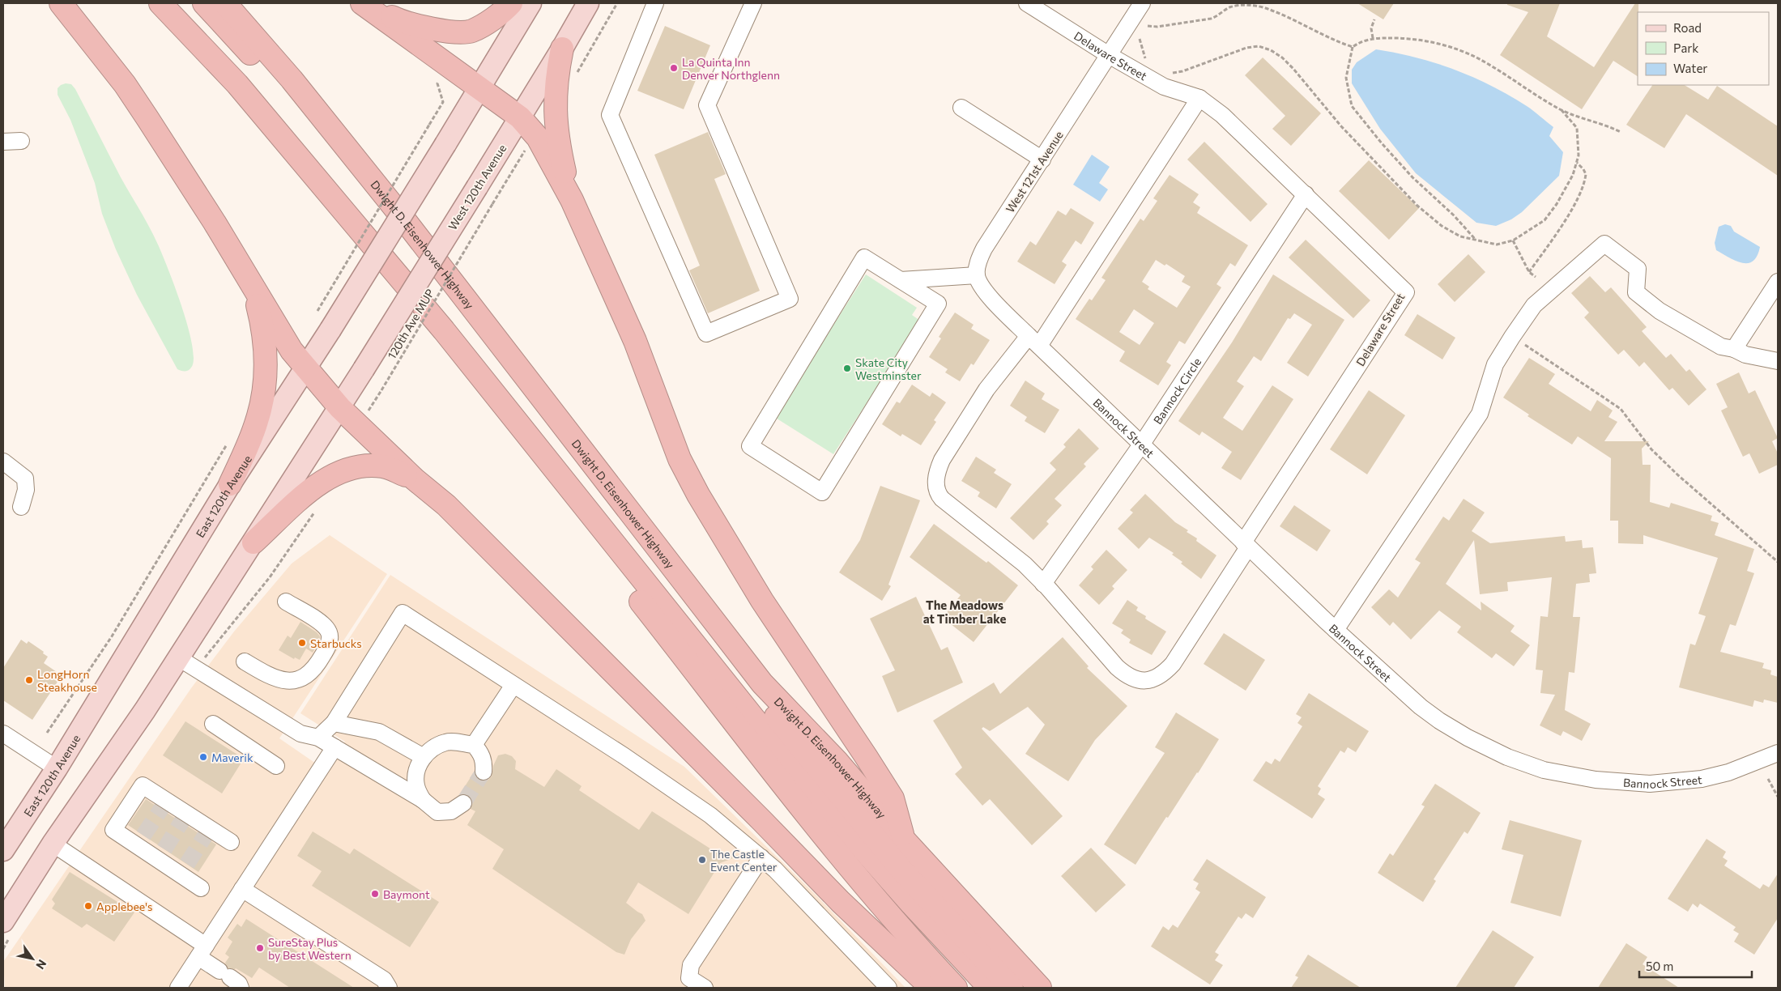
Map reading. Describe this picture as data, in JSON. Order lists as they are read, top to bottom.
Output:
{
  "streets": {
    "highway": ["Dwight D. Eisenhower Highway"],
    "main road": ["West 120th Avenue", "East 120th Avenue"],
    "street": [
      "Delaware Street",
      "West 121st Avenue",
      "Bannock Circle",
      "Bannock Street"
    ],
    "path": ["120th Ave MUP"]
  },
  "crossings": [
    ["Delaware Street", "West 121st Avenue"],
    ["Delaware Street", "Bannock Circle"],
    ["Delaware Street", "Bannock Street"],
    ["Bannock Circle", "Bannock Street"]
  ],
  "districts": ["The Meadows at Timber Lake"],
  "places": [
    "La Quinta Inn Denver Northglenn",
    "Skate City Westminster",
    "Starbucks",
    "LongHorn Steakhouse",
    "Maverik",
    "The Castle Event Center",
    "Baymont",
    "Applebee's",
    "SureStay Plus by Best Western"
  ],
  "legend": ["Road", "Park", "Water"],
  "scale_bar": "50 m",
  "north": "bottom right"
}
